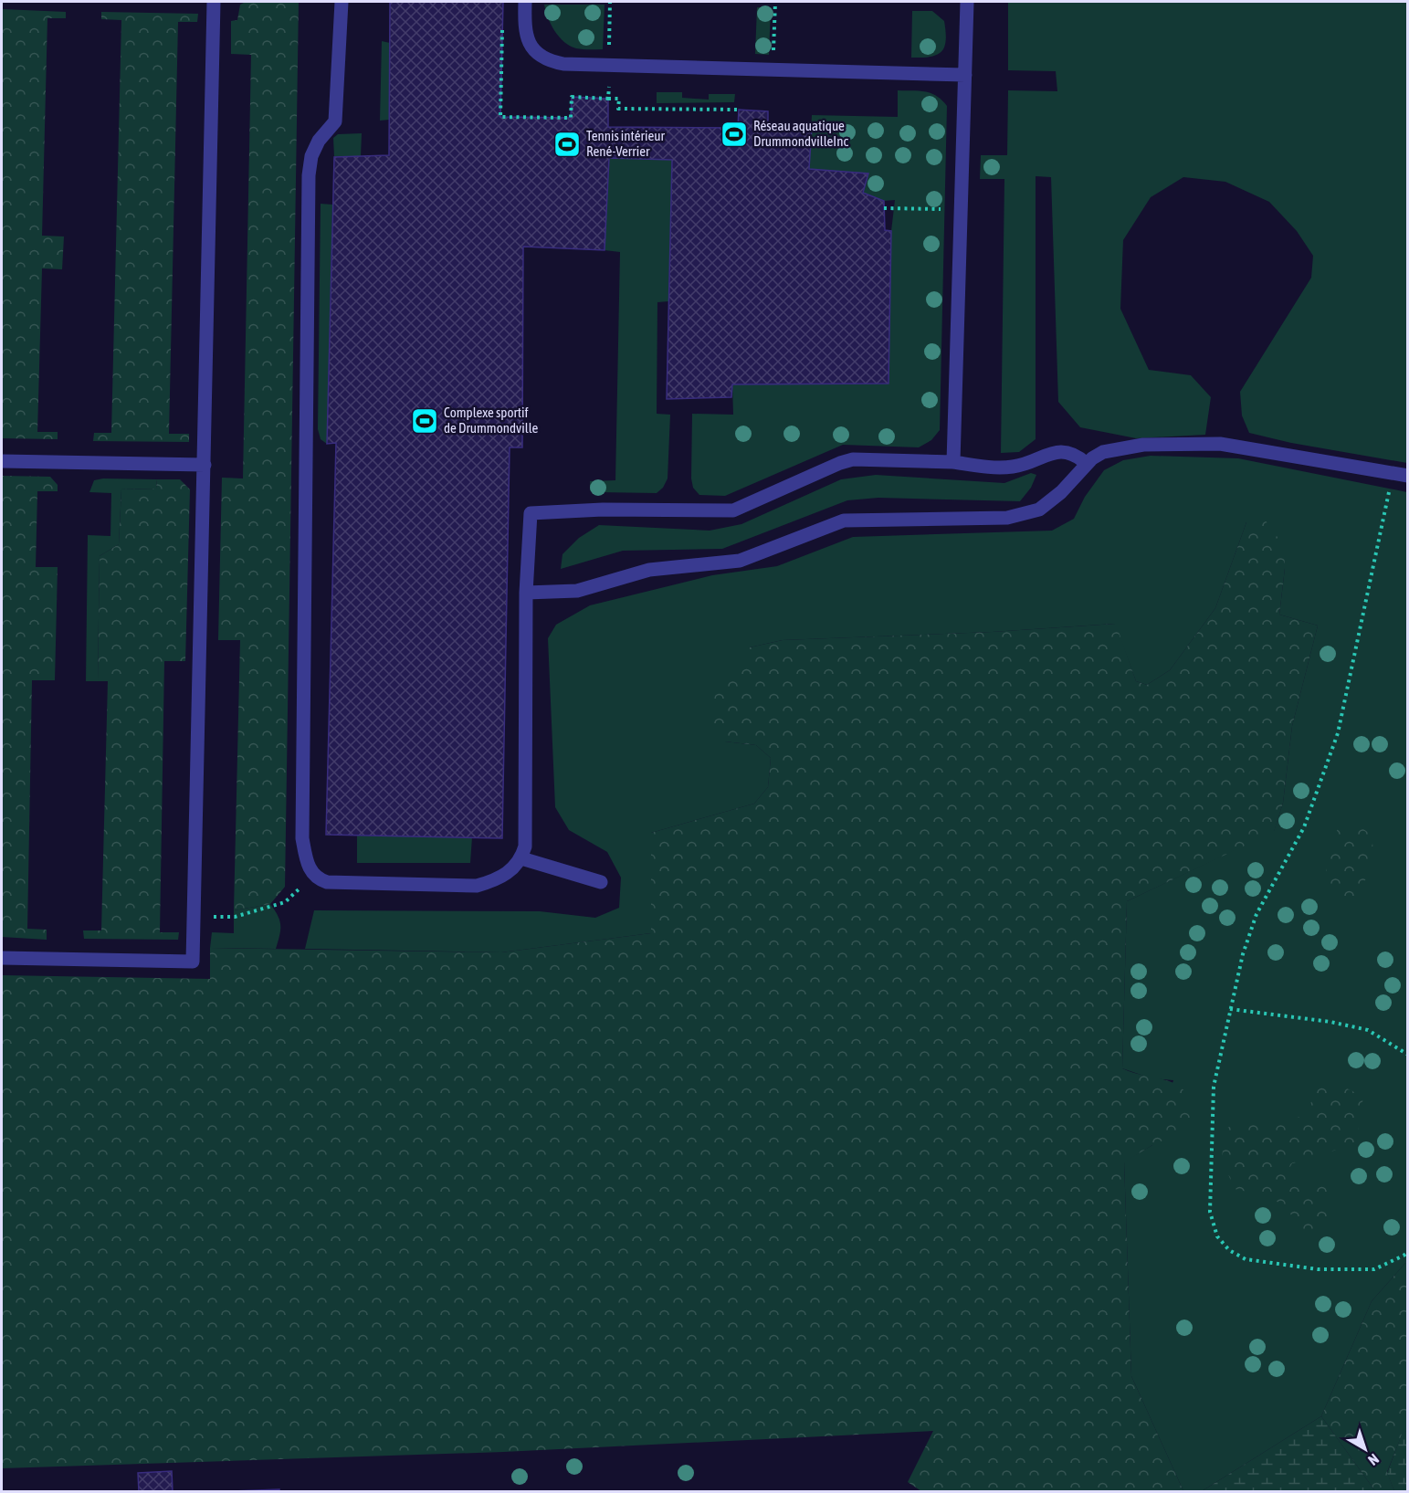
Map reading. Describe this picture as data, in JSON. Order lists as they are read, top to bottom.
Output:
{
  "places": {
    "sports": ["Réseau aquatique DrummondvilleInc", "Tennis intérieur René-Verrier", "Complexe sportif de Drummondville"]
  },
  "north": "bottom right"
}
